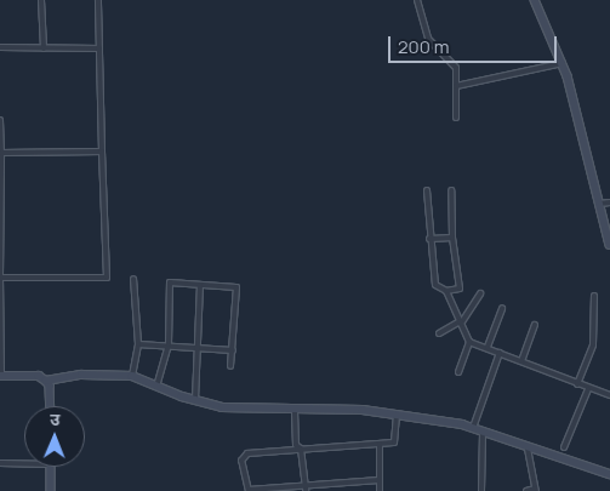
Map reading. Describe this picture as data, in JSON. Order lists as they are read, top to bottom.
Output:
{
  "scale_bar": "200 m",
  "north": "top"
}
